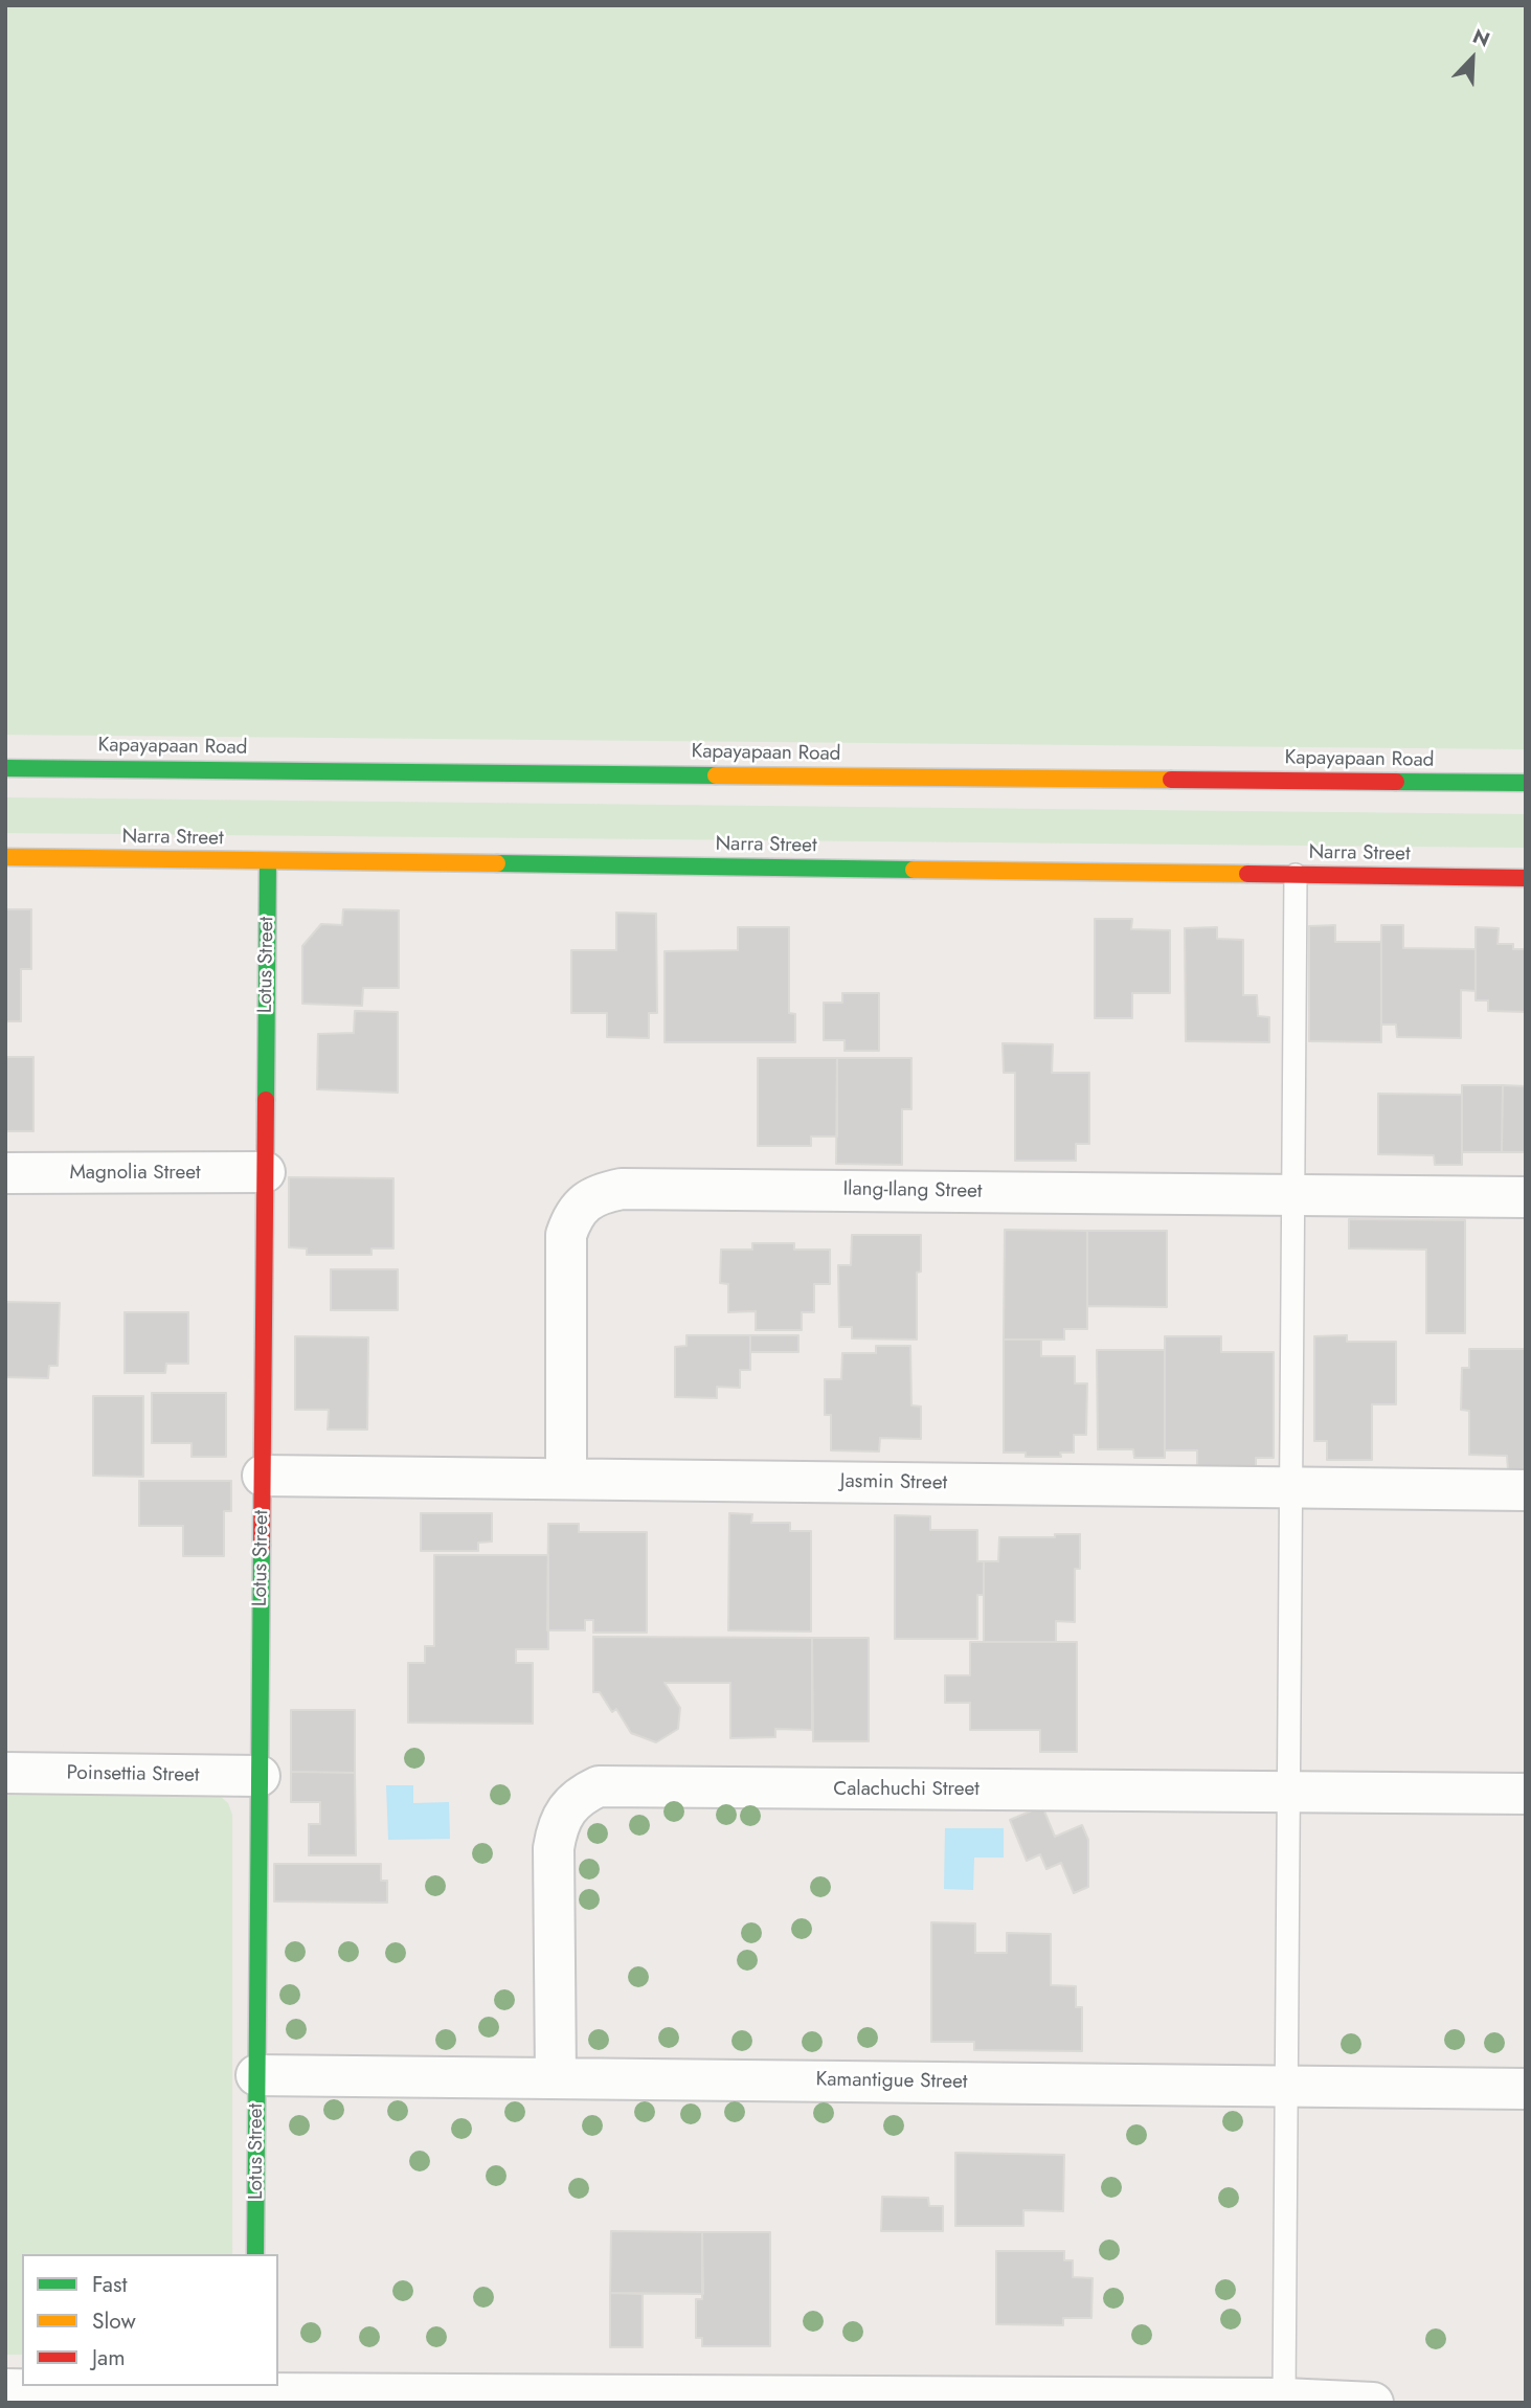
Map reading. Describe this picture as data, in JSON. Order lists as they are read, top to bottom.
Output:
{
  "streets": {
    "street": [
      "Kapayapaan Road",
      "Narra Street",
      "Lotus Street",
      "Magnolia Street",
      "Ilang-Ilang Street",
      "Jasmin Street",
      "Poinsettia Street",
      "Calachuchi Street",
      "Kamantigue Street"
    ]
  },
  "crossings": [
    ["Narra Street", "Lotus Street"],
    ["Lotus Street", "Magnolia Street"],
    ["Lotus Street", "Jasmin Street"],
    ["Lotus Street", "Poinsettia Street"],
    ["Lotus Street", "Kamantigue Street"],
    ["Ilang-Ilang Street", "Jasmin Street"],
    ["Calachuchi Street", "Kamantigue Street"]
  ],
  "legend": ["Fast", "Slow", "Jam"],
  "north": "top right"
}
